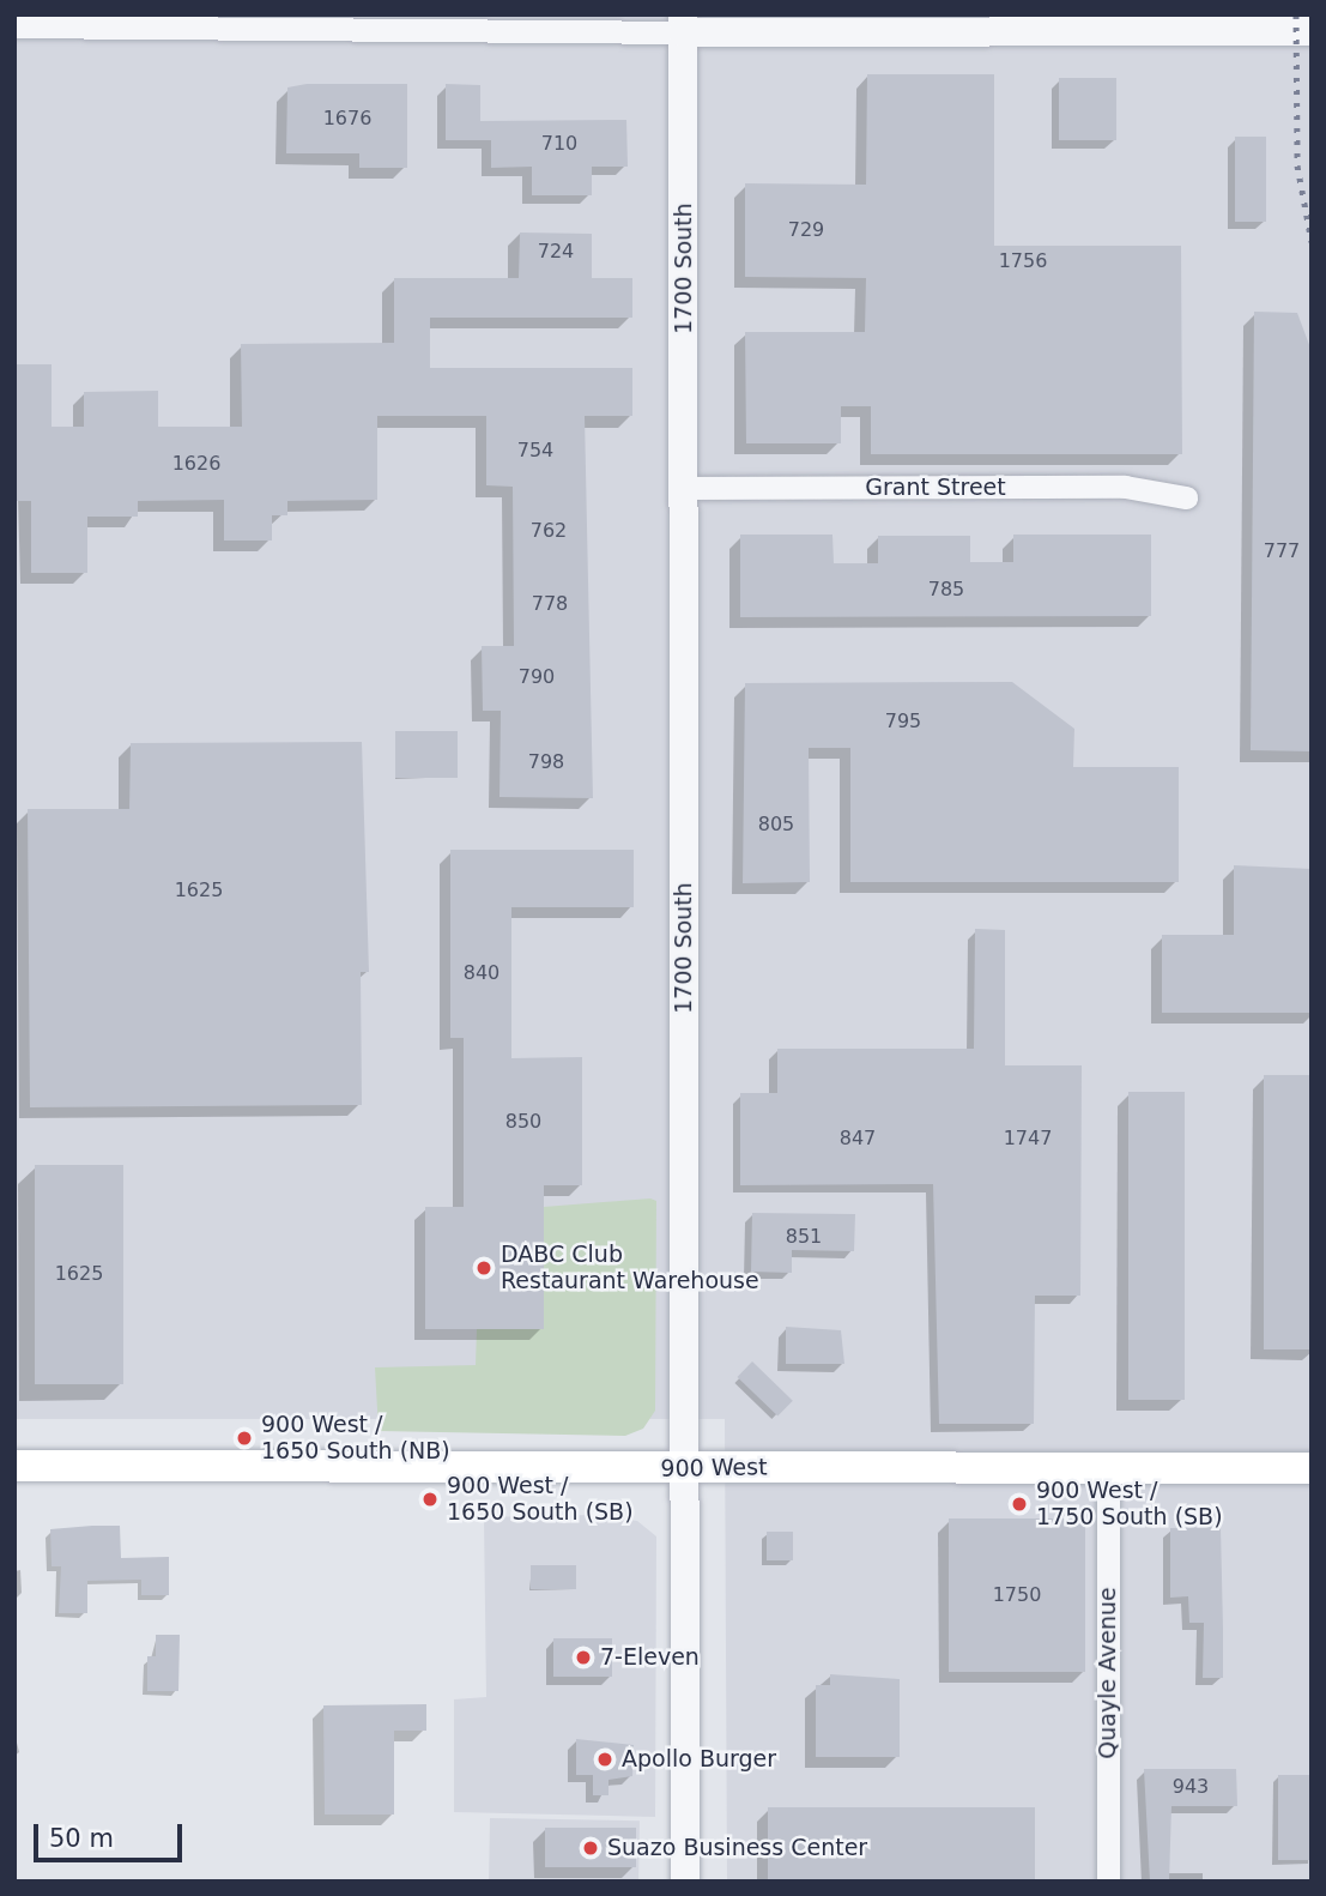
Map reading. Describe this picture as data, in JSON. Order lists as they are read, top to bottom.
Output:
{
  "streets": {
    "main road": ["900 West"],
    "street": ["1700 South", "Grant Street", "Quayle Avenue"]
  },
  "crossings": [
    ["1700 South", "Grant Street"],
    ["1700 South", "900 West"],
    ["900 West", "Quayle Avenue"]
  ],
  "places": [
    "DABC Club Restaurant Warehouse",
    "900 West / 1650 South (NB)",
    "900 West / 1650 South (SB)",
    "900 West / 1750 South (SB)",
    "7-Eleven",
    "Apollo Burger",
    "Suazo Business Center"
  ],
  "house_numbers": [
    "1676",
    "710",
    "729",
    "724",
    "1756",
    "754",
    "1626",
    "762",
    "777",
    "785",
    "778",
    "790",
    "795",
    "798",
    "805",
    "1625",
    "840",
    "850",
    "847",
    "1747",
    "851",
    "1625",
    "1750",
    "943"
  ],
  "scale_bar": "50 m"
}
